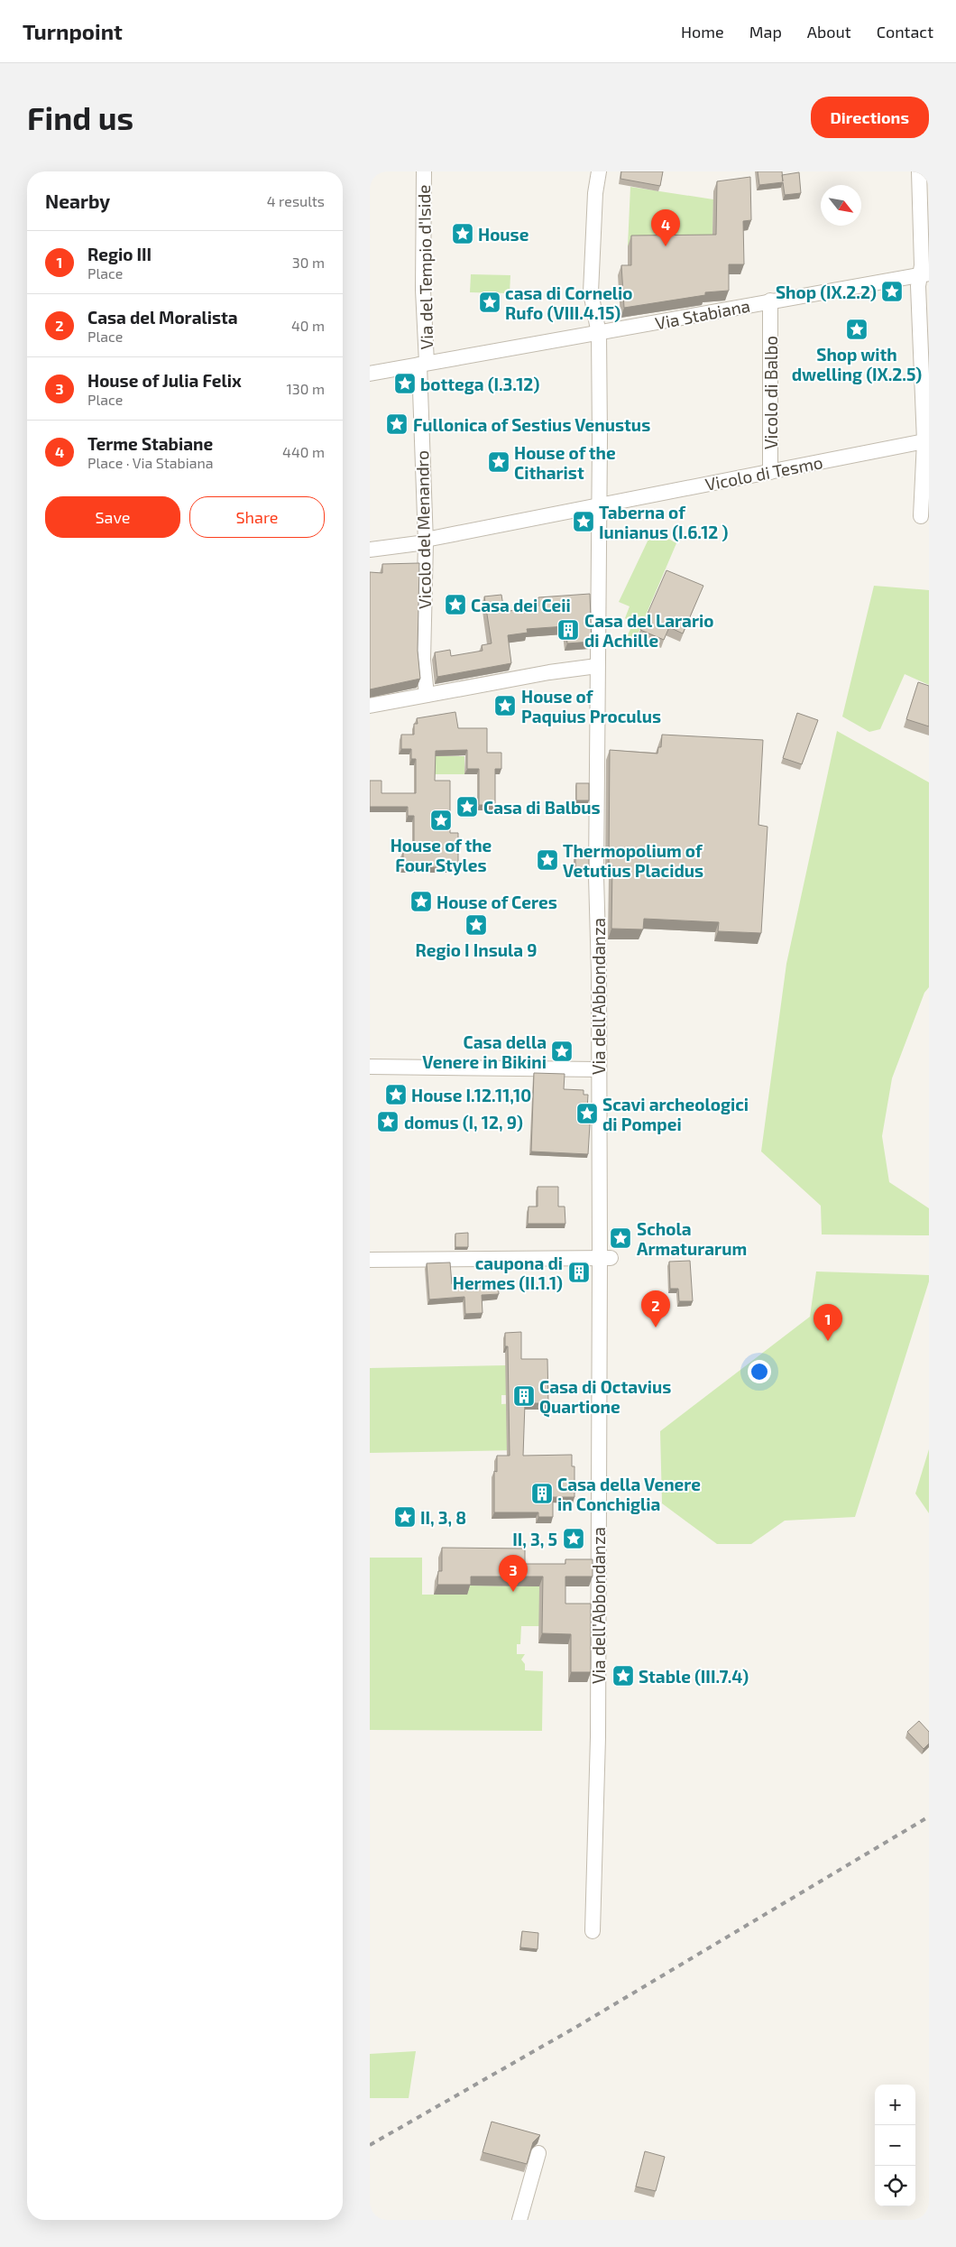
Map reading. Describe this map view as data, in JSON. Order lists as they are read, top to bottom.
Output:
{
  "streets": {
    "street": [
      "Via del Tempio d'Iside",
      "Via Stabiana",
      "Vicolo di Balbo",
      "Vicolo di Tesmo",
      "Vicolo del Menandro",
      "Via dell'Abbondanza"
    ]
  },
  "crossings": [
    ["Via del Tempio d'Iside", "Via Stabiana"],
    ["Via del Tempio d'Iside", "Vicolo del Menandro"],
    ["Via Stabiana", "Vicolo di Balbo"],
    ["Via Stabiana", "Vicolo del Menandro"],
    ["Via Stabiana", "Via dell'Abbondanza"],
    ["Vicolo di Balbo", "Vicolo di Tesmo"],
    ["Vicolo di Tesmo", "Vicolo del Menandro"],
    ["Vicolo di Tesmo", "Via dell'Abbondanza"]
  ],
  "places": {
    "place": [
      "House",
      "Shop (IX.2.2)",
      "casa di Cornelio Rufo (VIII.4.15)",
      "Shop with dwelling (IX.2.5)",
      "bottega (I.3.12)",
      "Fullonica of Sestius Venustus",
      "House of the Citharist",
      "Taberna of Iunianus (I.6.12 )",
      "Casa dei Ceii",
      "House of Paquius Proculus",
      "Casa di Balbus",
      "House of the Four Styles",
      "Thermopolium of Vetutius Placidus",
      "House of Ceres",
      "Regio I Insula 9",
      "Casa della Venere in Bikini",
      "House I.12.11,10",
      "Scavi archeologici di Pompei",
      "domus (I, 12, 9)",
      "Schola Armaturarum",
      "II, 3, 8",
      "II, 3, 5",
      "Stable (III.7.4)"
    ],
    "building": [
      "Casa del Larario di Achille",
      "caupona di Hermes (II.1.1)",
      "Casa di Octavius Quartione",
      "Casa della Venere in Conchiglia"
    ]
  },
  "north": "bottom right",
  "page": {
    "header": "Turnpoint",
    "nav": [
      "Home",
      "Map",
      "About",
      "Contact"
    ],
    "buttons": [
      "Directions",
      ["Save", "Share"]
    ],
    "title": "Find us",
    "heading": ["Nearby", "4 results"],
    "pins": [
      "4",
      "2",
      "1",
      "3"
    ],
    "list": [
      {
        "mark": "1",
        "name": "Regio III",
        "note": "Place",
        "value": "30 m"
      },
      {
        "mark": "2",
        "name": "Casa del Moralista",
        "note": "Place",
        "value": "40 m"
      },
      {
        "mark": "3",
        "name": "House of Julia Felix",
        "note": "Place",
        "value": "130 m"
      },
      {
        "mark": "4",
        "name": "Terme Stabiane",
        "note": "Place · Via Stabiana",
        "value": "440 m"
      }
    ],
    "map_buttons": ["+", "−"]
  }
}
